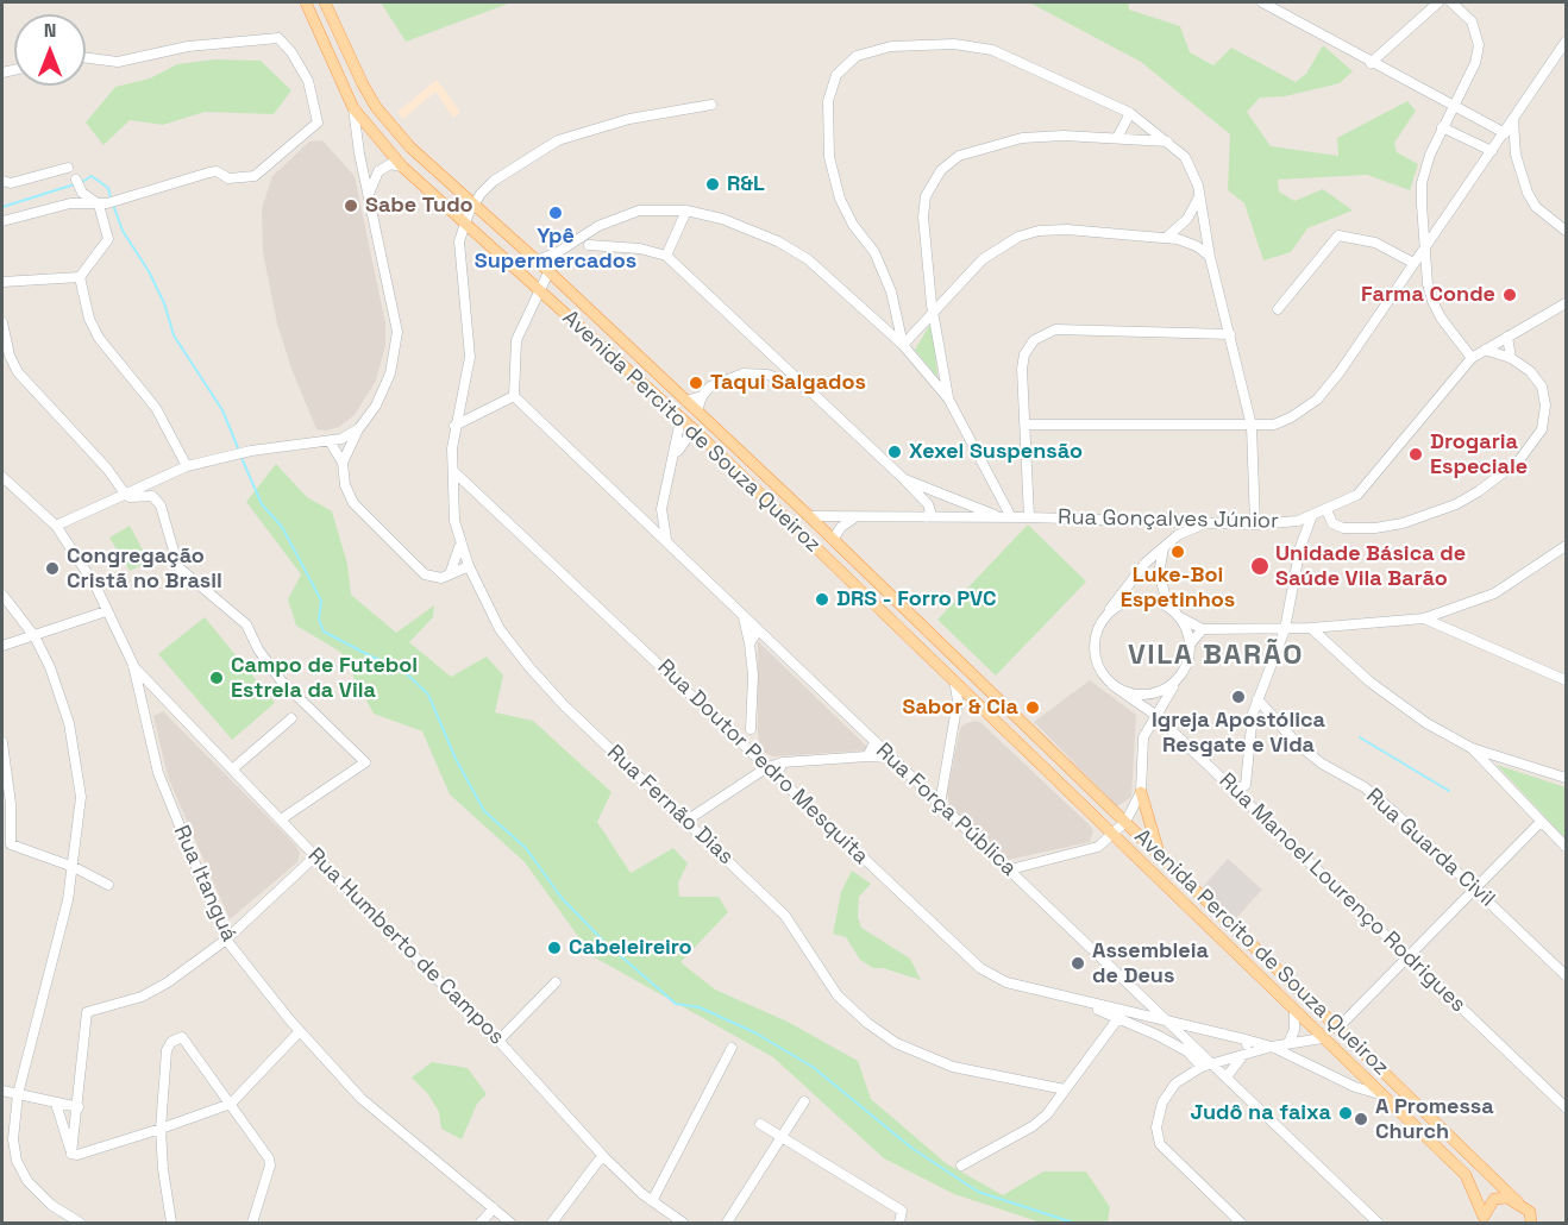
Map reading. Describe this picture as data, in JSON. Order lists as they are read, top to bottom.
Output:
{
  "streets": {
    "main road": ["Avenida Percito de Souza Queiroz"],
    "street": [
      "Rua Gonçalves Júnior",
      "Rua Doutor Pedro Mesquita",
      "Rua Fernão Dias",
      "Rua Força Pública",
      "Rua Guarda Civil",
      "Rua Itanguá",
      "Rua Manoel Lourenço Rodrigues",
      "Rua Humberto de Campos"
    ]
  },
  "crossings": [
    ["Avenida Percito de Souza Queiroz", "Rua Gonçalves Júnior"],
    ["Rua Itanguá", "Rua Humberto de Campos"]
  ],
  "districts": ["VILA BARÃO"],
  "places": [
    "R&L",
    "Sabe Tudo",
    "Ypê Supermercados",
    "Farma Conde",
    "Taqui Salgados",
    "Xexel Suspensão",
    "Drogaria Especiale",
    "Luke-Boi Espetinhos",
    "Unidade Básica de Saúde Vila Barão",
    "Congregação Cristã no Brasil",
    "DRS - Forro PVC",
    "Campo de Futebol Estrela da Vila",
    "Igreja Apostólica Resgate e Vida",
    "Sabor & Cia",
    "Cabeleireiro",
    "Assembleia de Deus",
    "Judô na faixa",
    "A Promessa Church"
  ],
  "north": "top"
}
